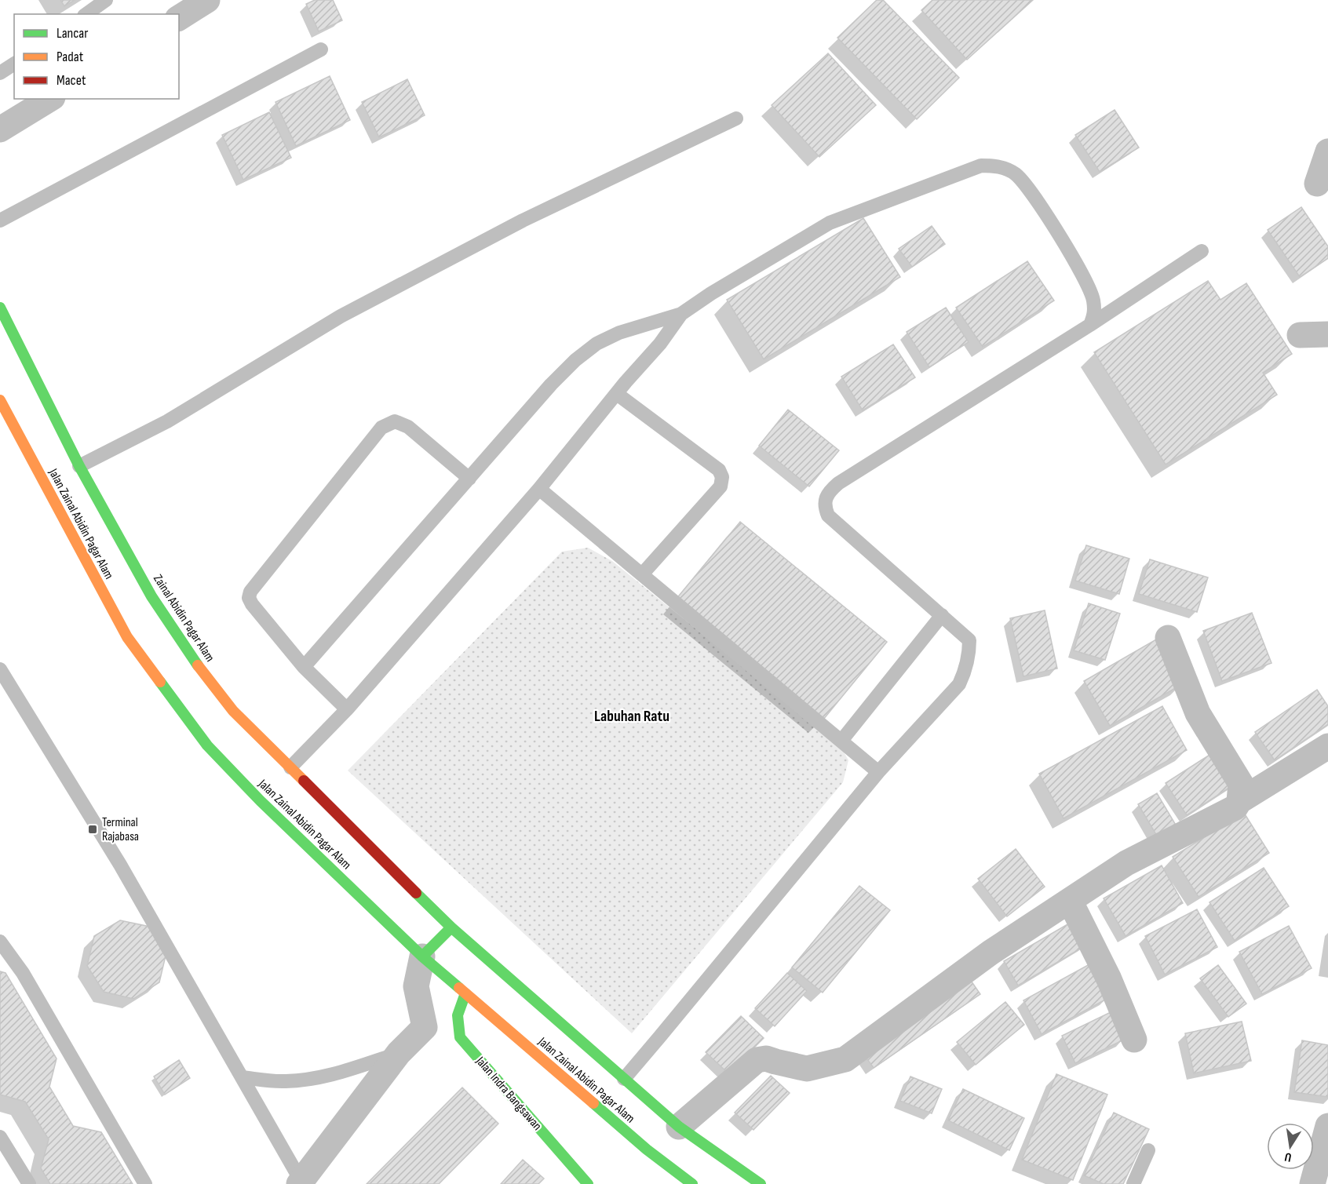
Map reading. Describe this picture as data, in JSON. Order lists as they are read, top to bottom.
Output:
{
  "streets": {
    "main road": ["Jalan Zainal Abidin Pagar Alam", "Zainal Abidin Pagar Alam", "Jalan Indra Bangsawan"]
  },
  "crossings": [
    ["Jalan Zainal Abidin Pagar Alam", "Zainal Abidin Pagar Alam"],
    ["Jalan Zainal Abidin Pagar Alam", "Jalan Indra Bangsawan"]
  ],
  "districts": ["Labuhan Ratu"],
  "places": {
    "transit": ["Terminal Rajabasa"]
  },
  "legend": ["Lancar", "Padat", "Macet"],
  "north": "bottom"
}
